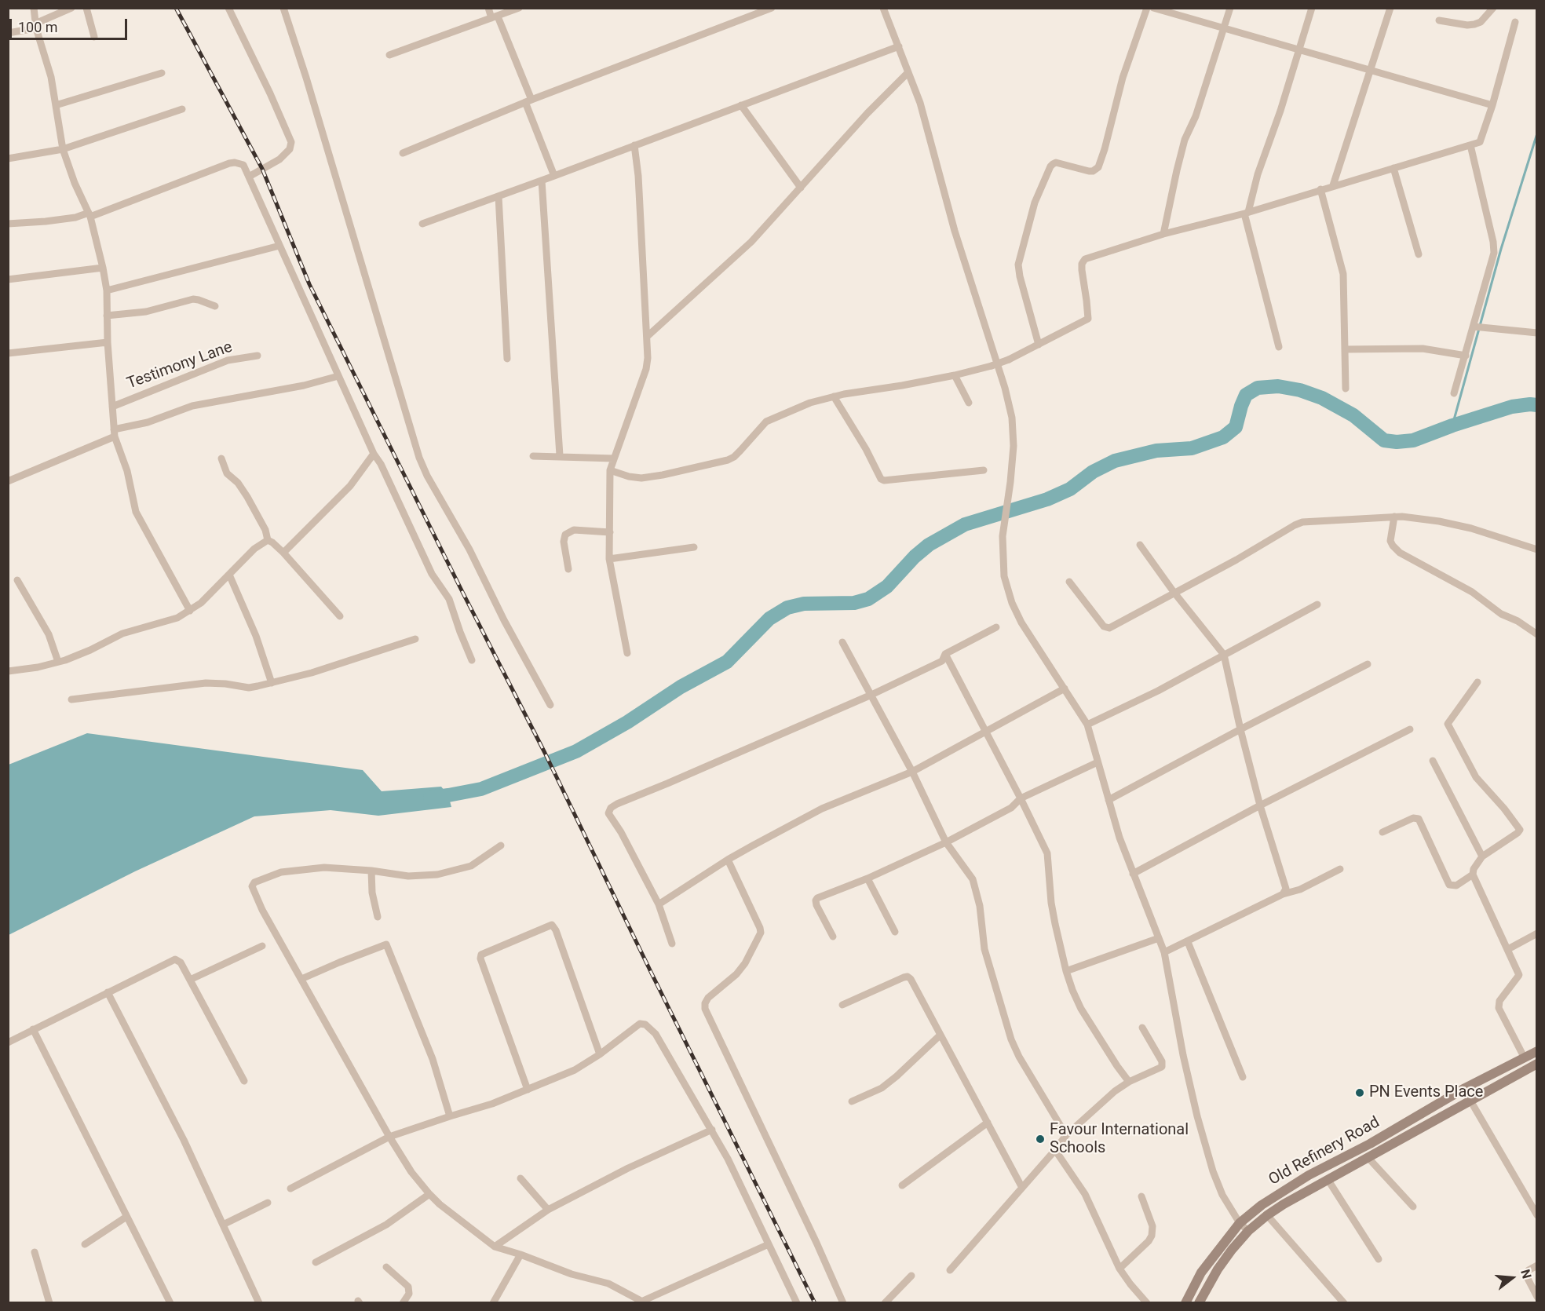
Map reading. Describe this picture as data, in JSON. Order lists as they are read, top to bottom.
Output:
{
  "streets": {
    "main road": ["Old Refinery Road"],
    "street": ["Testimony Lane"]
  },
  "places": ["PN Events Place", "Favour International Schools"],
  "scale_bar": "100 m",
  "north": "right"
}
